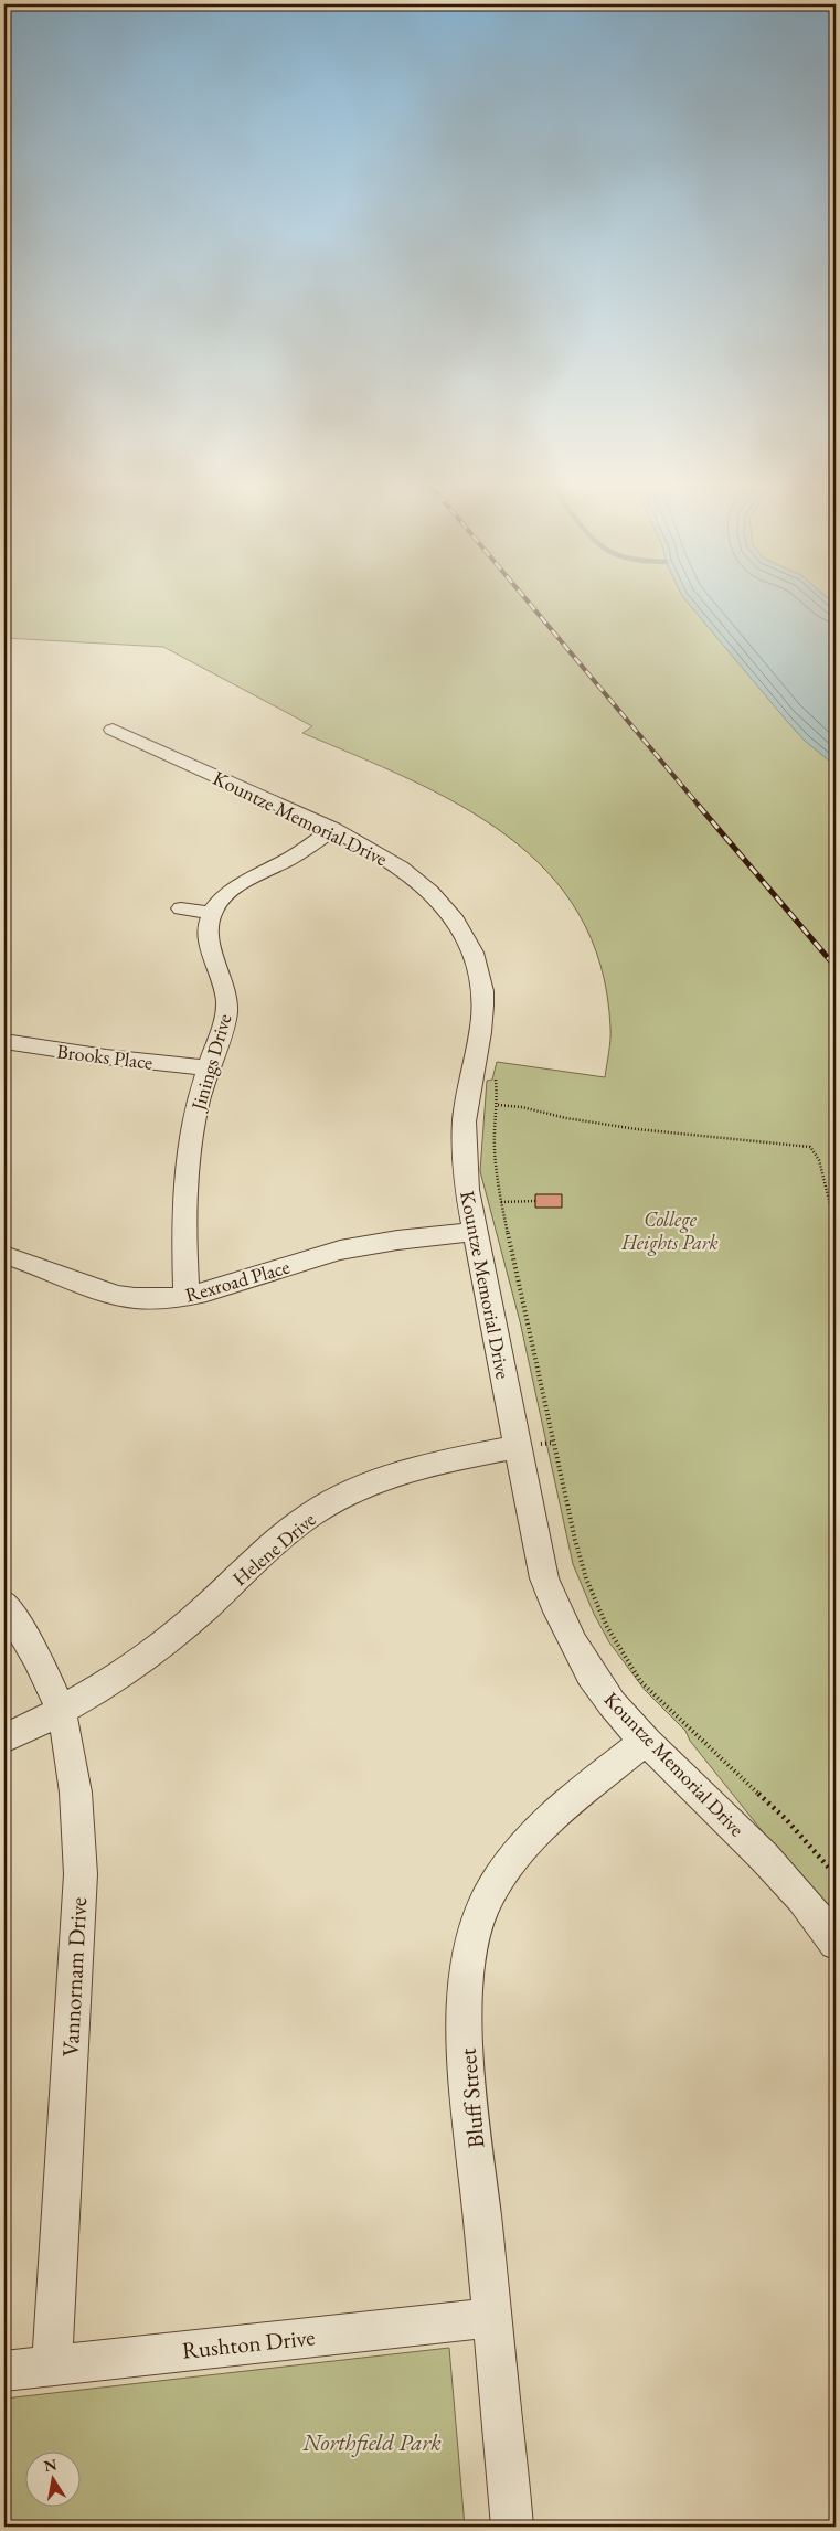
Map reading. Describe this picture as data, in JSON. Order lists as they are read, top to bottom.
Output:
{
  "streets": {
    "street": [
      "Kountze Memorial Drive",
      "Brooks Place",
      "Jinings Drive",
      "Rexroad Place",
      "Helene Drive",
      "Vannornam Drive",
      "Bluff Street",
      "Rushton Drive"
    ]
  },
  "crossings": [
    ["Kountze Memorial Drive", "Rexroad Place"],
    ["Kountze Memorial Drive", "Helene Drive"],
    ["Kountze Memorial Drive", "Bluff Street"],
    ["Brooks Place", "Jinings Drive"],
    ["Jinings Drive", "Rexroad Place"],
    ["Helene Drive", "Vannornam Drive"],
    ["Vannornam Drive", "Rushton Drive"],
    ["Bluff Street", "Rushton Drive"]
  ],
  "parks": ["College Heights Park", "Northfield Park"],
  "north": "top"
}
